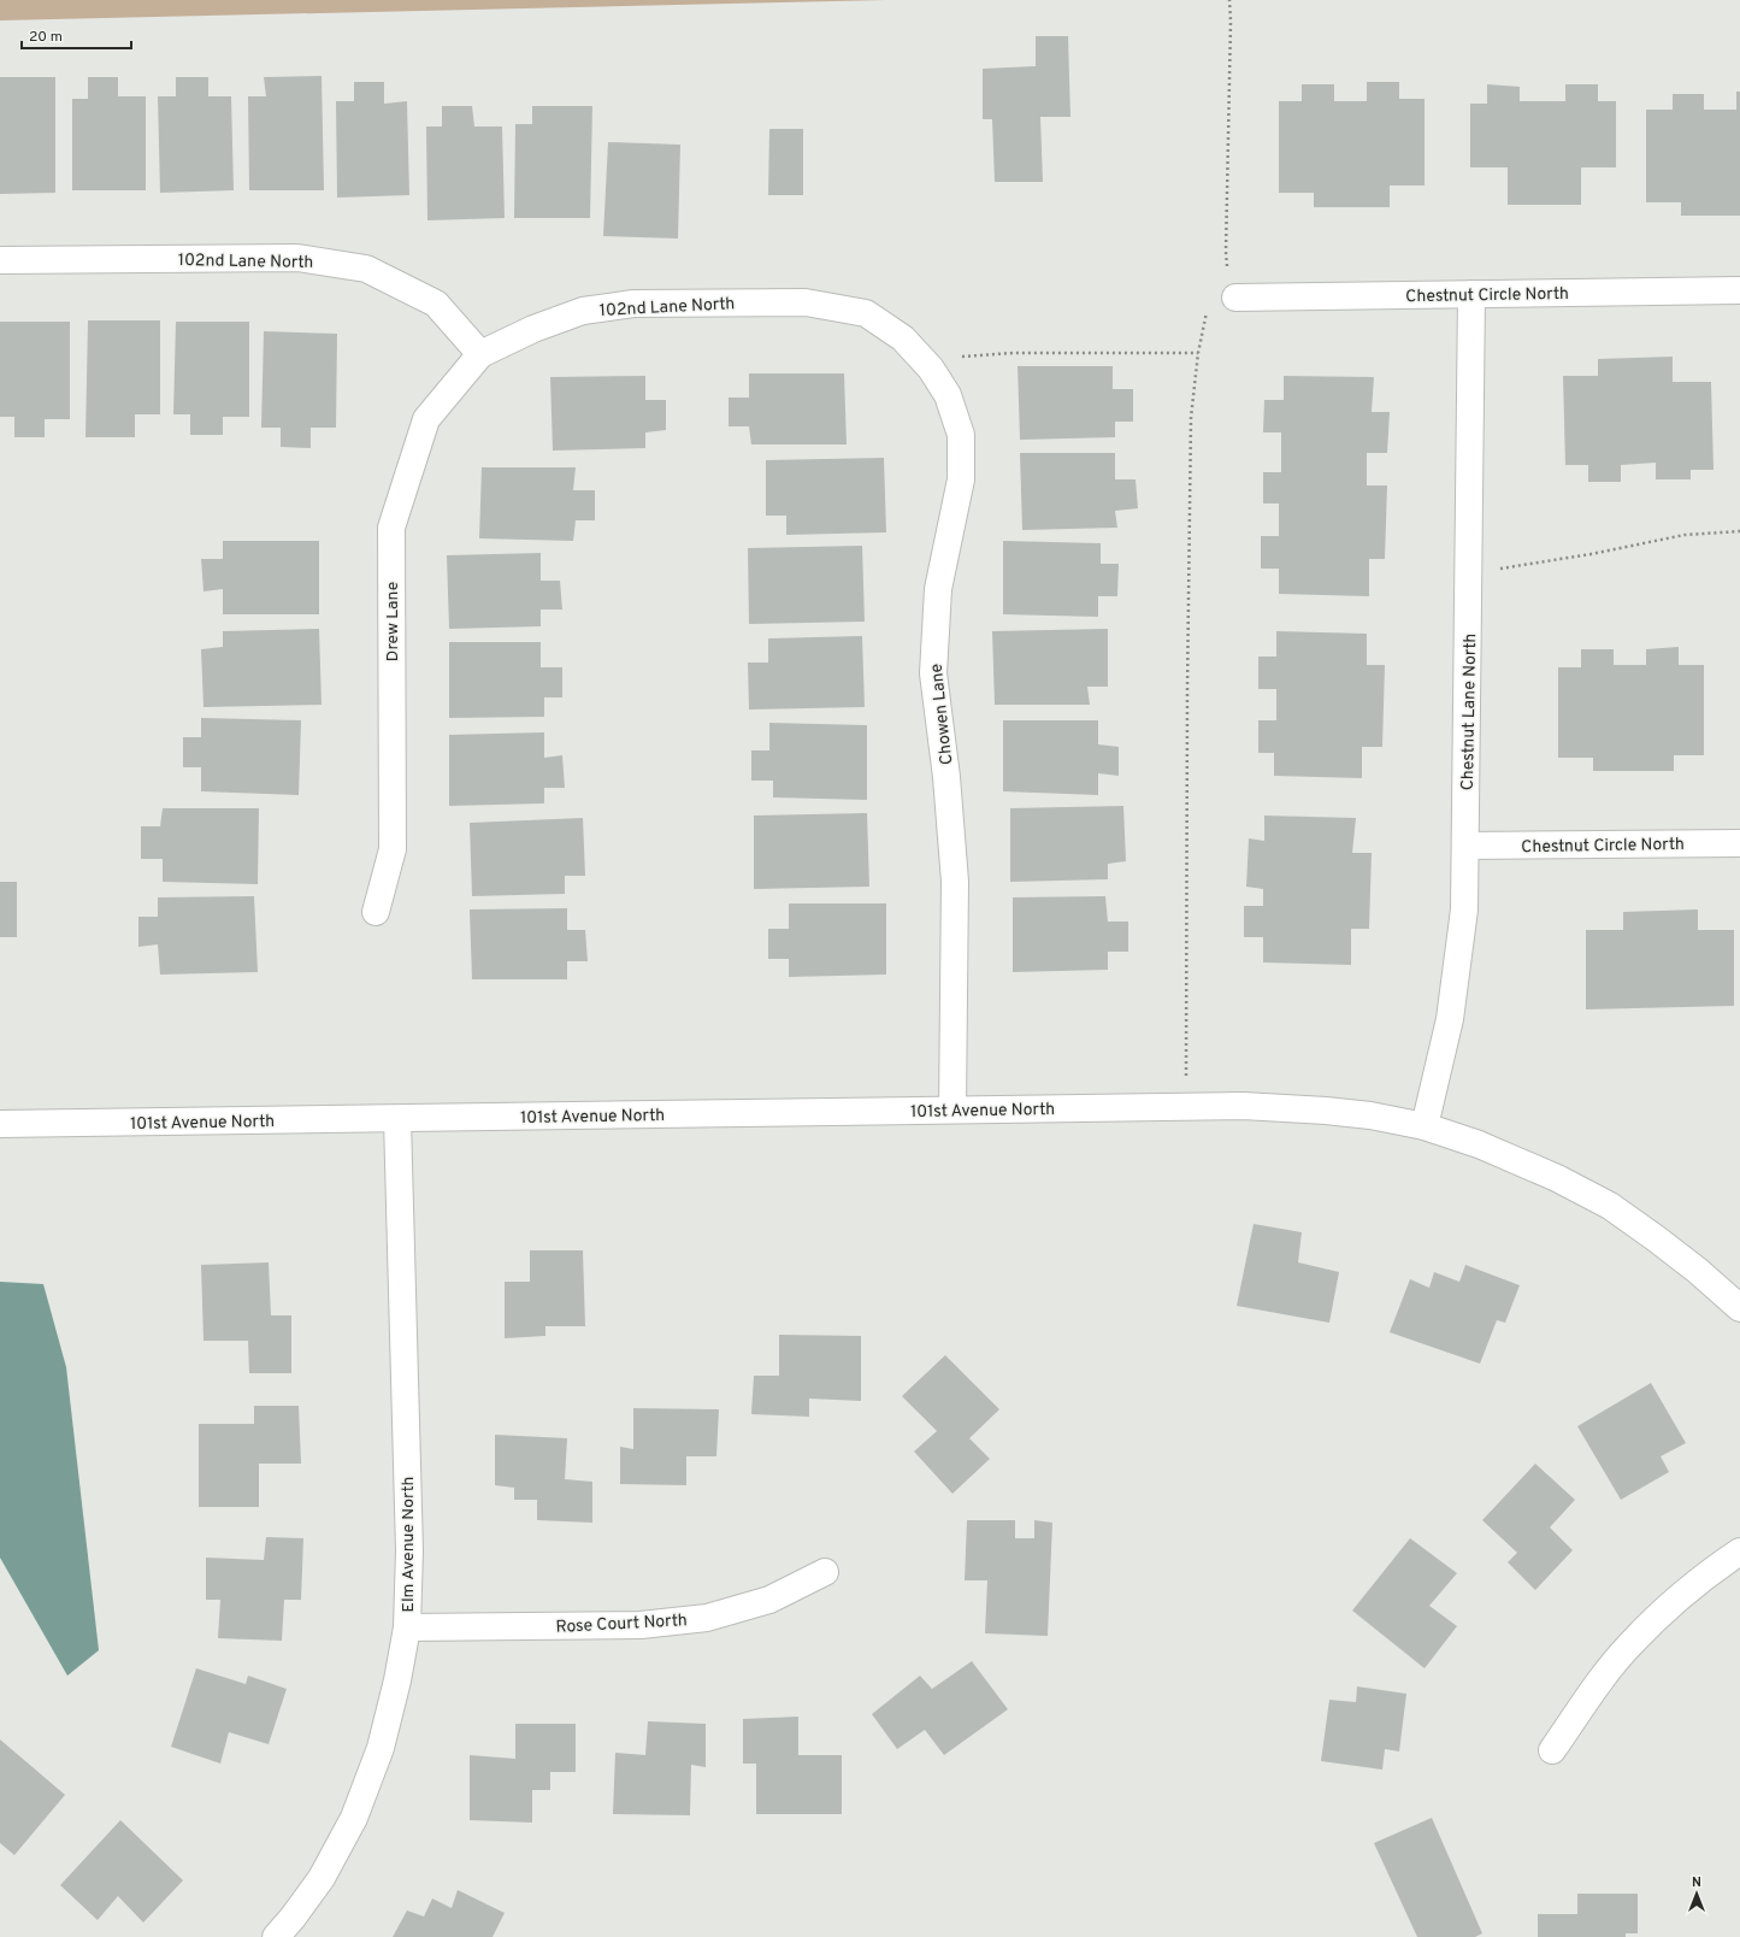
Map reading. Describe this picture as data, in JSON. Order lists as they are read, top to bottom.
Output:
{
  "streets": {
    "street": [
      "102nd Lane North",
      "Chestnut Circle North",
      "Drew Lane",
      "Chestnut Lane North",
      "Chowen Lane",
      "101st Avenue North",
      "Elm Avenue North",
      "Rose Court North"
    ]
  },
  "crossings": [
    ["102nd Lane North", "Drew Lane"],
    ["102nd Lane North", "Chowen Lane"],
    ["Chestnut Circle North", "Chestnut Lane North"],
    ["Chestnut Lane North", "101st Avenue North"],
    ["Chowen Lane", "101st Avenue North"],
    ["101st Avenue North", "Elm Avenue North"],
    ["Elm Avenue North", "Rose Court North"]
  ],
  "scale_bar": "20 m",
  "north": "top"
}
